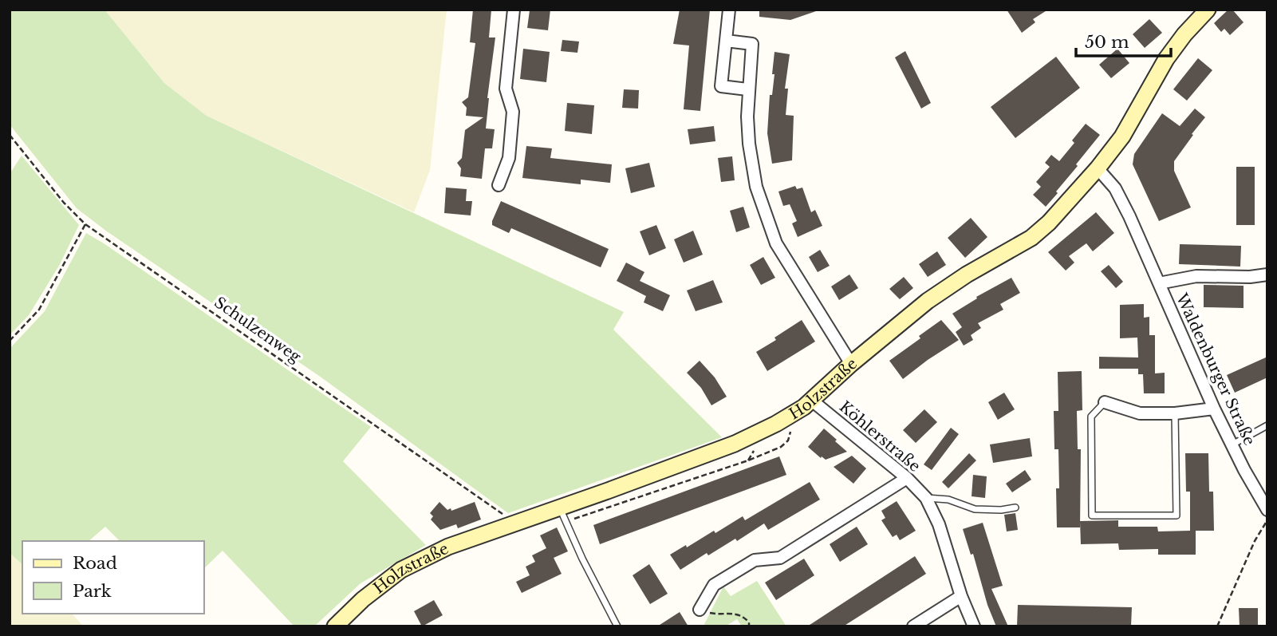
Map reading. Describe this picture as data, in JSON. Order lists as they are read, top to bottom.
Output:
{
  "streets": {
    "street": ["Waldenburger Straße", "Holzstraße", "Köhlerstraße"],
    "path": ["Schulzenweg"]
  },
  "crossings": [
    ["Schulzenweg", "Holzstraße"],
    ["Waldenburger Straße", "Holzstraße"],
    ["Holzstraße", "Köhlerstraße"]
  ],
  "legend": ["Road", "Park"],
  "scale_bar": "50 m"
}
